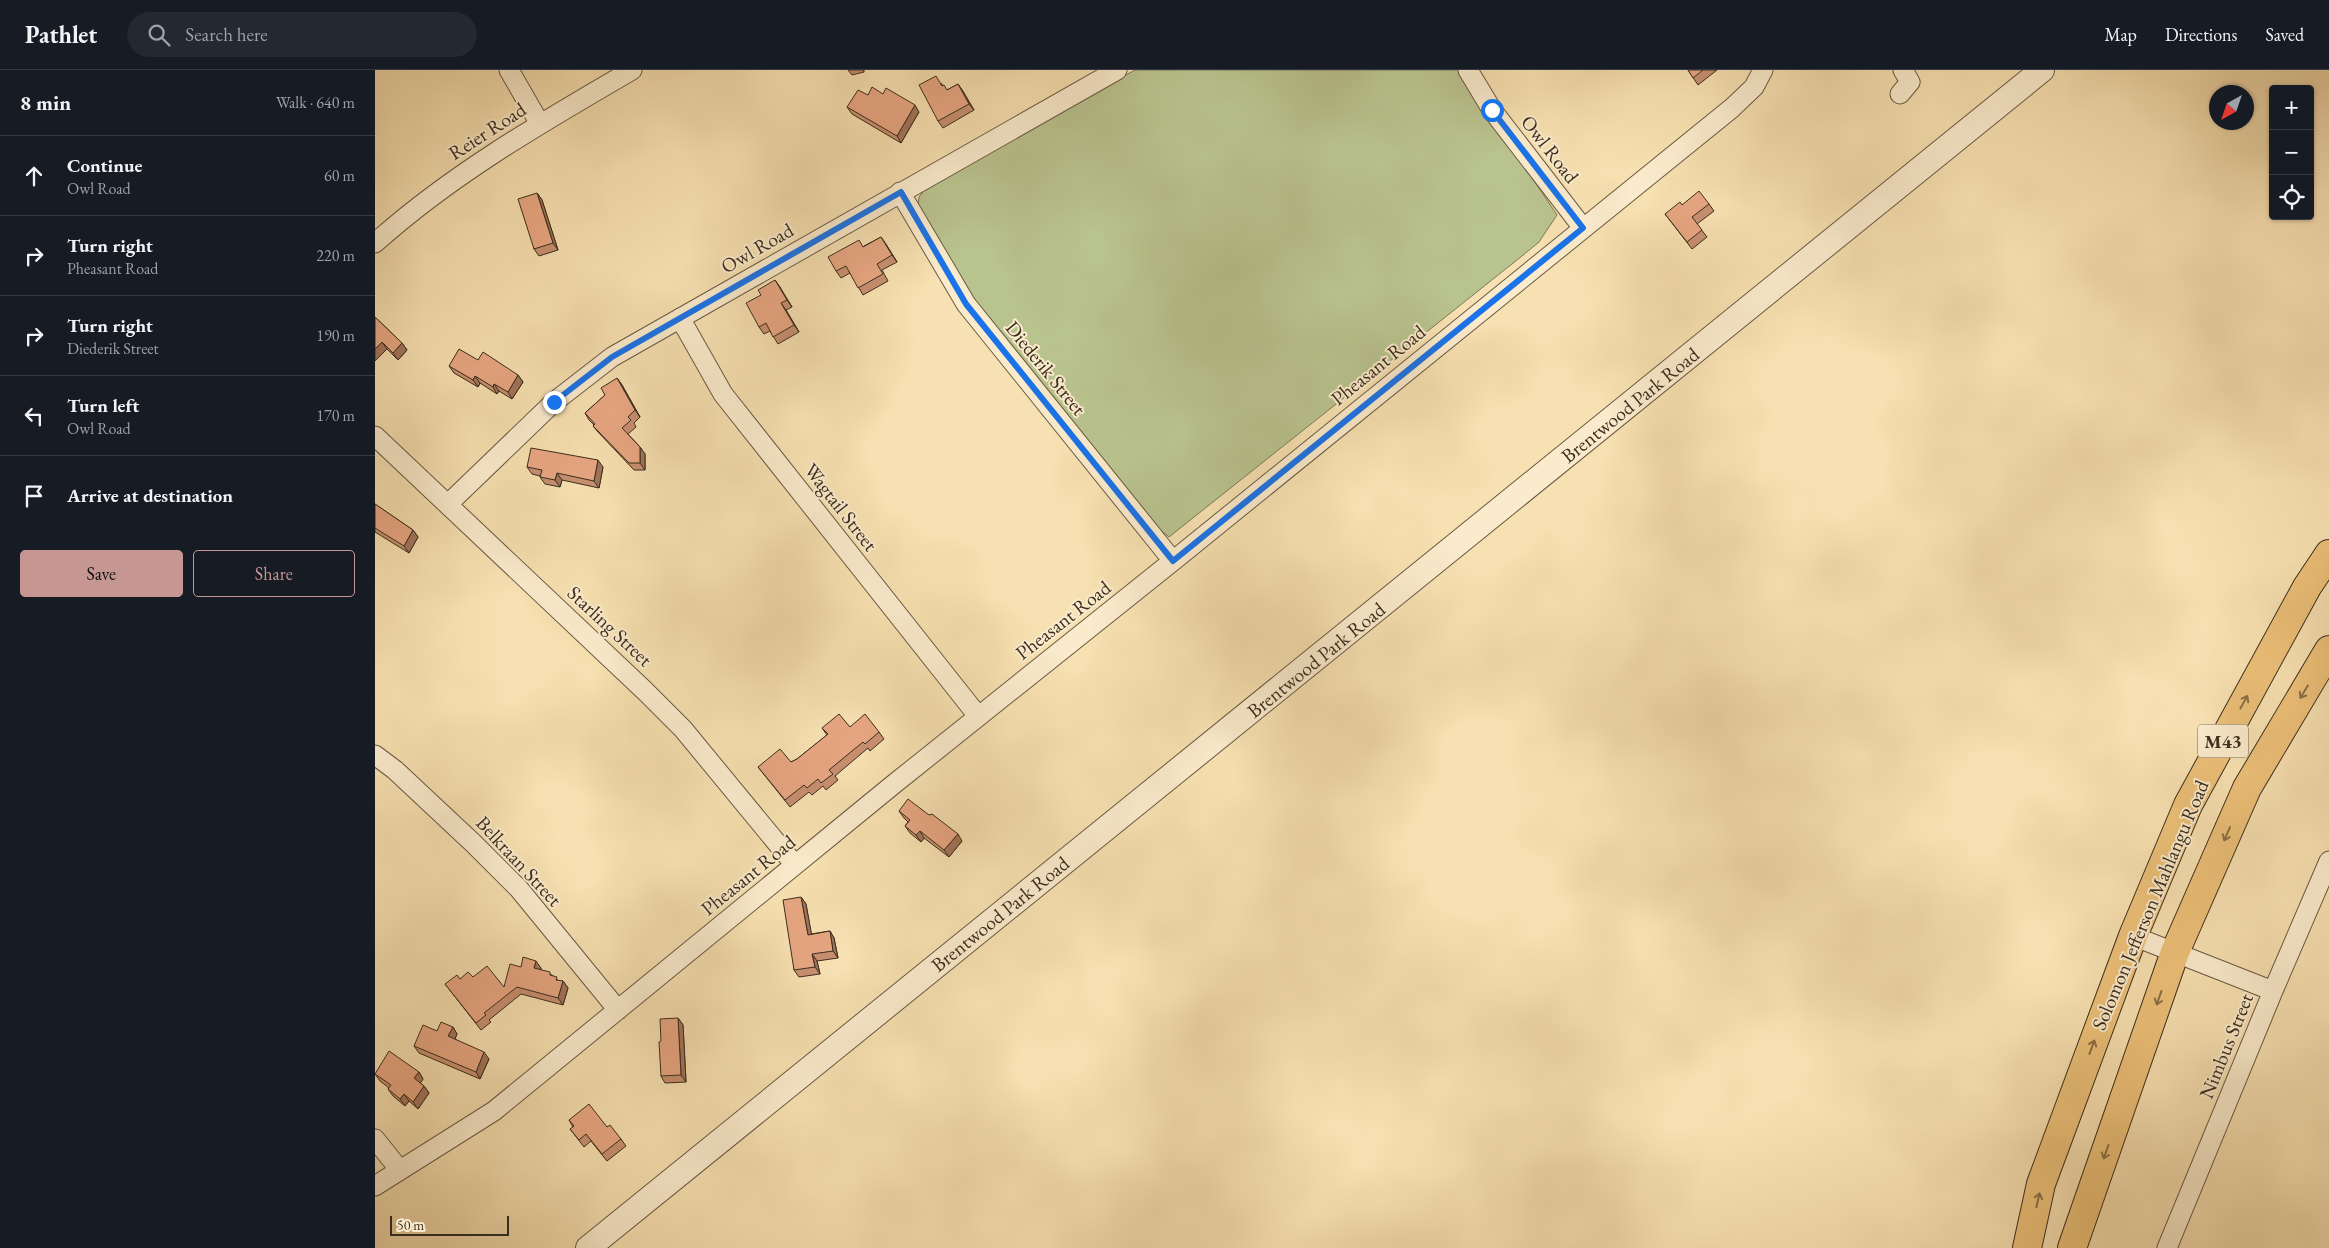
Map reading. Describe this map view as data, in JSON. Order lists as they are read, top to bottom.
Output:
{
  "streets": {
    "main road": ["M43", "Solomon Jefferson Mahlangu Road"],
    "street": [
      "Reier Road",
      "Owl Road",
      "Pheasant Road",
      "Diederik Street",
      "Brentwood Park Road",
      "Wagtail Street",
      "Starling Street",
      "Belkraan Street",
      "Nimbus Street"
    ]
  },
  "crossings": [
    ["Owl Road", "Pheasant Road"],
    ["Owl Road", "Diederik Street"],
    ["Owl Road", "Wagtail Street"],
    ["Owl Road", "Starling Street"],
    ["Pheasant Road", "Diederik Street"],
    ["Pheasant Road", "Wagtail Street"],
    ["Pheasant Road", "Starling Street"],
    ["Pheasant Road", "Belkraan Street"]
  ],
  "scale_bar": "50 m",
  "north": "bottom left",
  "page": {
    "header": "Pathlet",
    "search": "Search here",
    "nav": ["Map", "Directions", "Saved"],
    "heading": ["8 min", "Walk · 640 m"],
    "map_buttons": ["+", "−"],
    "list": [
      ["Continue", "Owl Road", "60 m"],
      ["Turn right", "Pheasant Road", "220 m"],
      ["Turn right", "Diederik Street", "190 m"],
      ["Turn left", "Owl Road", "170 m"],
      "Arrive at destination"
    ],
    "buttons": ["Save", "Share"],
    "scale": "50 m"
  }
}
